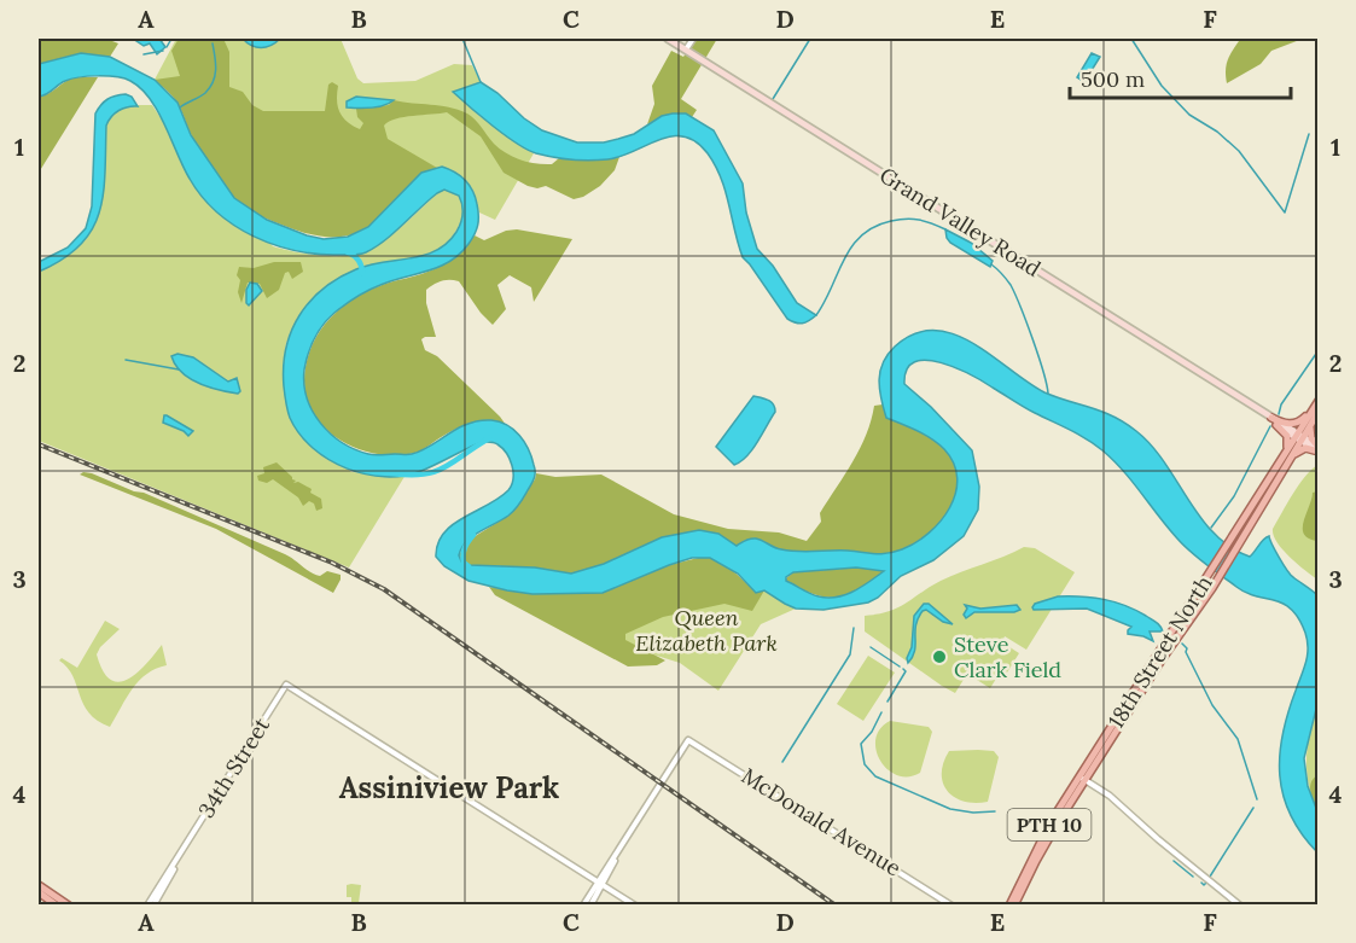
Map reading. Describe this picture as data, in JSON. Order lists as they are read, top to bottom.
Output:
{
  "streets": {
    "main road": ["Grand Valley Road", "18th Street North", "PTH 10"],
    "street": ["34th Street", "McDonald Avenue"]
  },
  "crossings": [
    ["Grand Valley Road", "18th Street North"],
    ["34th Street", "McDonald Avenue"]
  ],
  "districts": ["Assiniview Park"],
  "parks": ["Queen Elizabeth Park"],
  "places": ["Steve Clark Field"],
  "scale_bar": "500 m",
  "grid": {
    "columns": [
      "A",
      "B",
      "C",
      "D",
      "E",
      "F"
    ],
    "rows": [
      "1",
      "2",
      "3",
      "4"
    ]
  }
}
